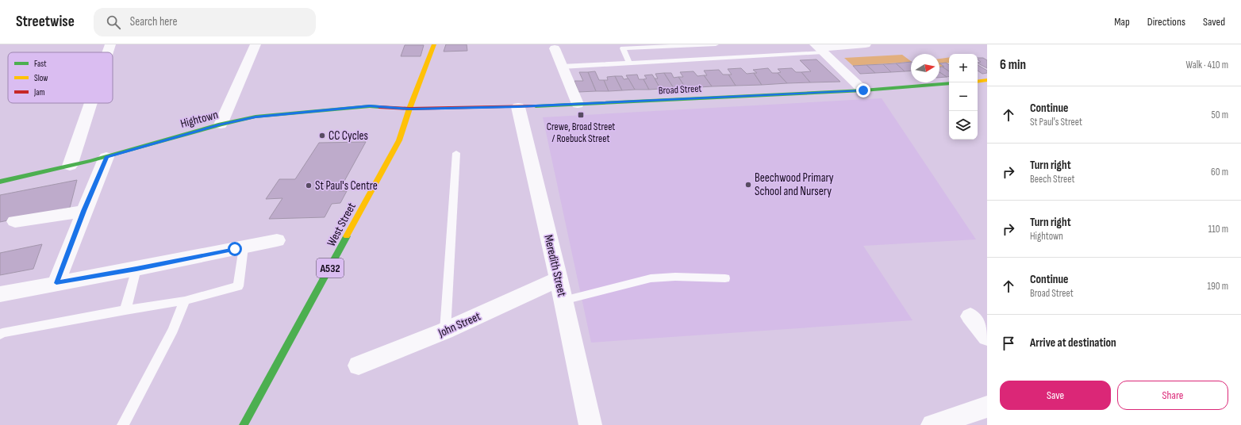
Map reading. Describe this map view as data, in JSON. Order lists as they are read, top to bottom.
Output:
{
  "streets": {
    "street": [
      "Broad Street",
      "Hightown",
      "West Street",
      "Meredith Street",
      "A532",
      "John Street"
    ]
  },
  "crossings": [
    ["Broad Street", "Hightown"],
    ["Broad Street", "West Street"],
    ["Broad Street", "Meredith Street"],
    ["Hightown", "West Street"],
    ["Meredith Street", "John Street"]
  ],
  "places": {
    "transit": ["Crewe, Broad Street / Roebuck Street"],
    "other": ["CC Cycles", "Beechwood Primary School and Nursery", "St Paul's Centre"]
  },
  "legend": ["Fast", "Slow", "Jam"],
  "north": "right",
  "page": {
    "header": "Streetwise",
    "search": "Search here",
    "nav": ["Map", "Directions", "Saved"],
    "heading": ["6 min", "Walk · 410 m"],
    "map_buttons": ["+", "−"],
    "list": [
      ["Continue", "St Paul's Street", "50 m"],
      ["Turn right", "Beech Street", "60 m"],
      ["Turn right", "Hightown", "110 m"],
      ["Continue", "Broad Street", "190 m"],
      "Arrive at destination"
    ],
    "buttons": ["Save", "Share"]
  }
}
